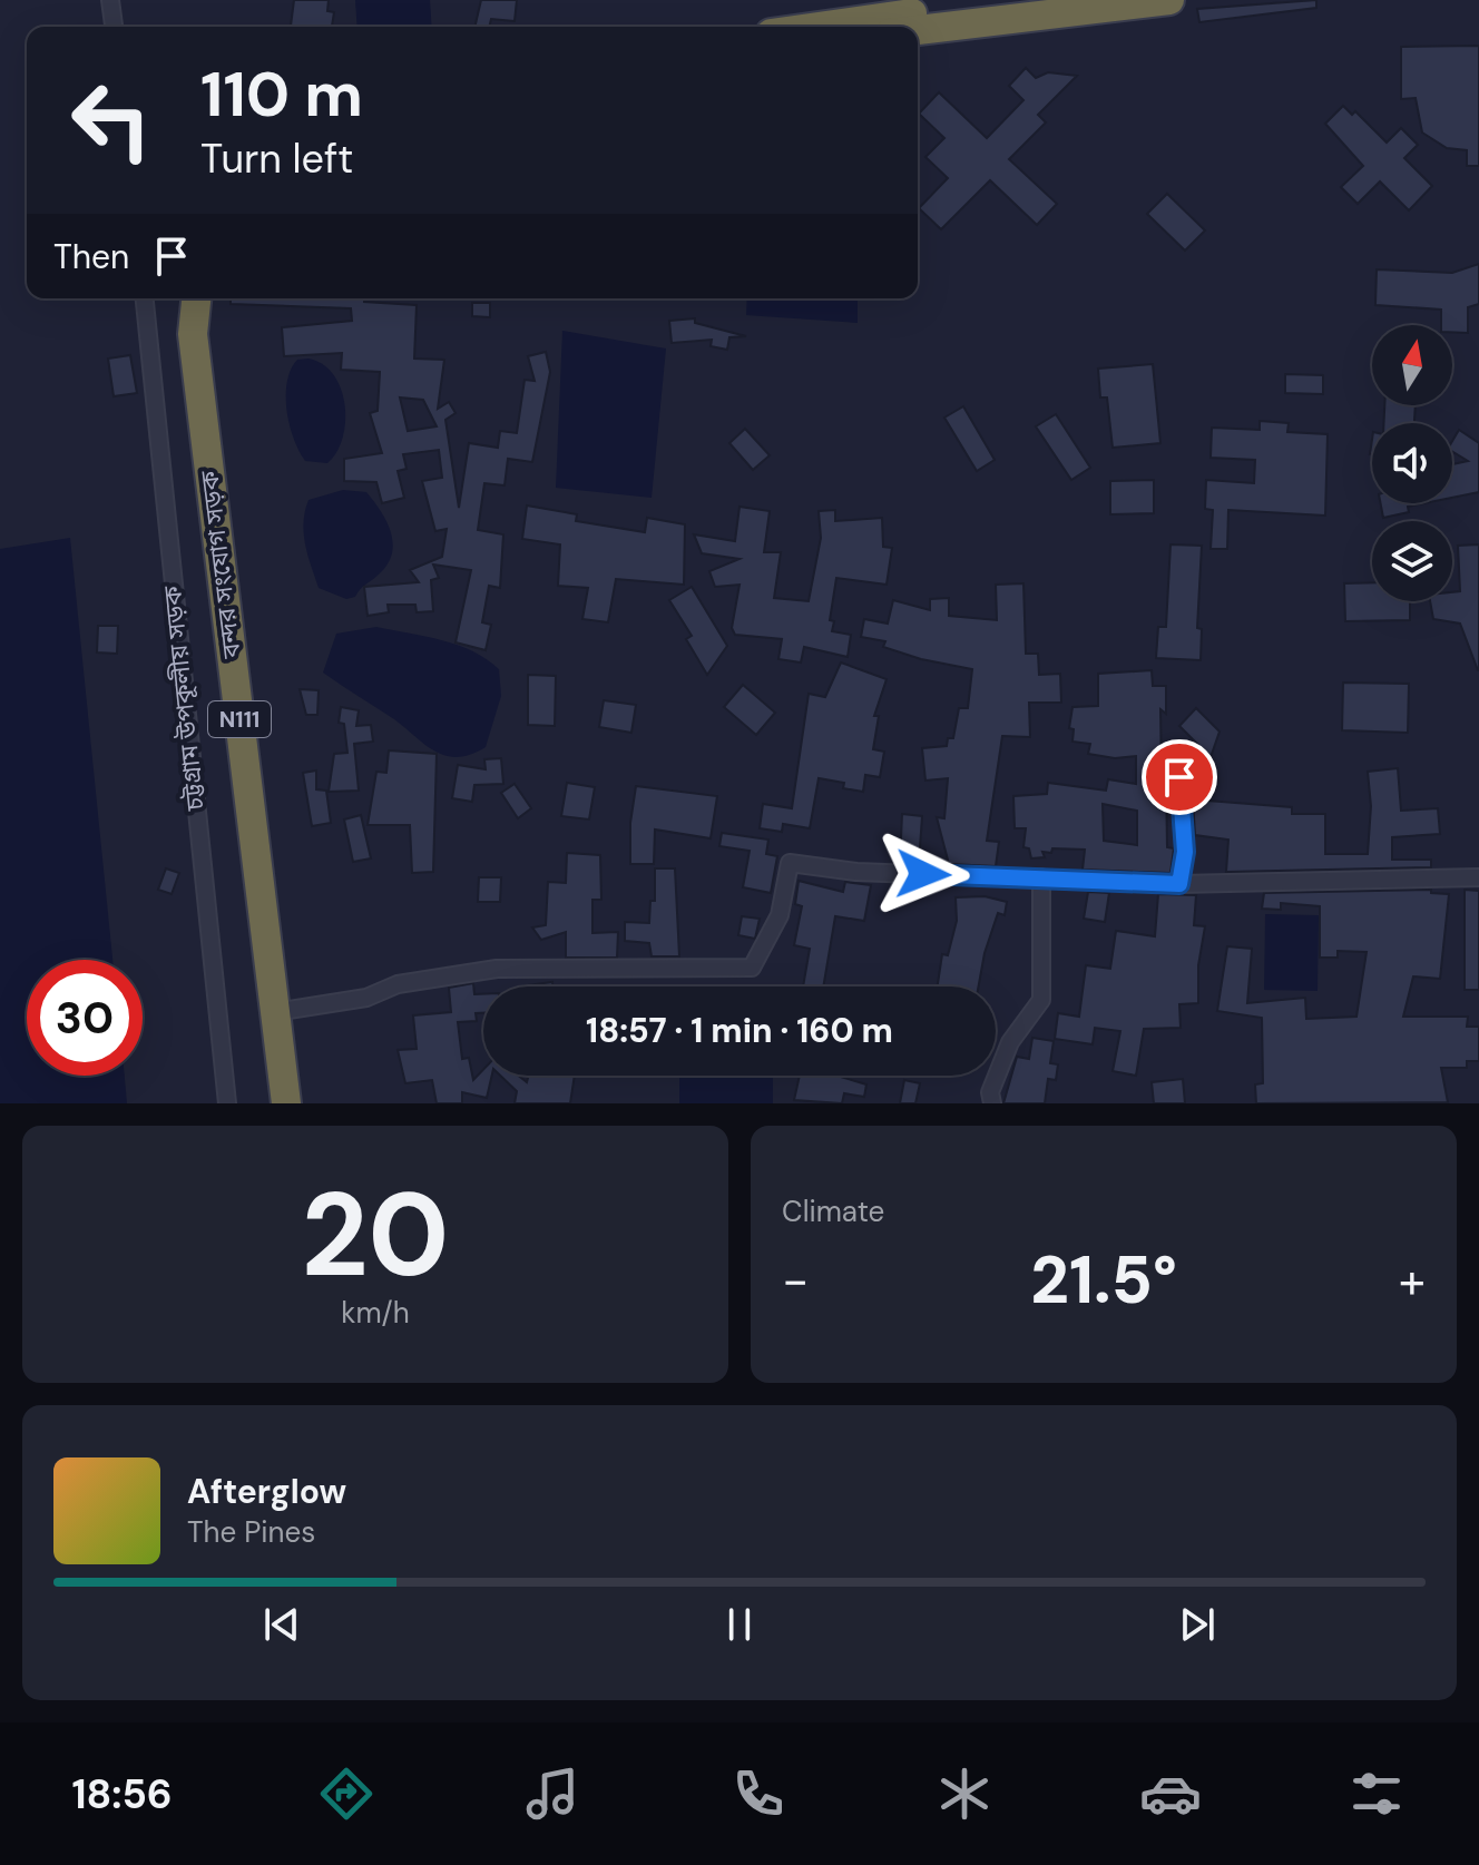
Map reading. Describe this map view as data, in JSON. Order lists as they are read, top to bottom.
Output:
{
  "streets": {
    "highway": ["বন্দর সংযোগ সড়ক", "N111"],
    "street": ["চট্টগ্রাম উপকূলীয় সড়ক"]
  },
  "crossings": [
    ["বন্দর সংযোগ সড়ক", "N111"]
  ],
  "north": "top",
  "page": {
    "turn": ["110 m", "Turn left"],
    "then": "Then",
    "limit": "30",
    "trip": "18:57 · 1 min · 160 m",
    "tile": [
      ["20", "km/h"],
      "Climate"
    ],
    "heat": ["−", "21.5°", "+"],
    "song": ["Afterglow", "The Pines"],
    "tabs": "18:56"
  }
}
